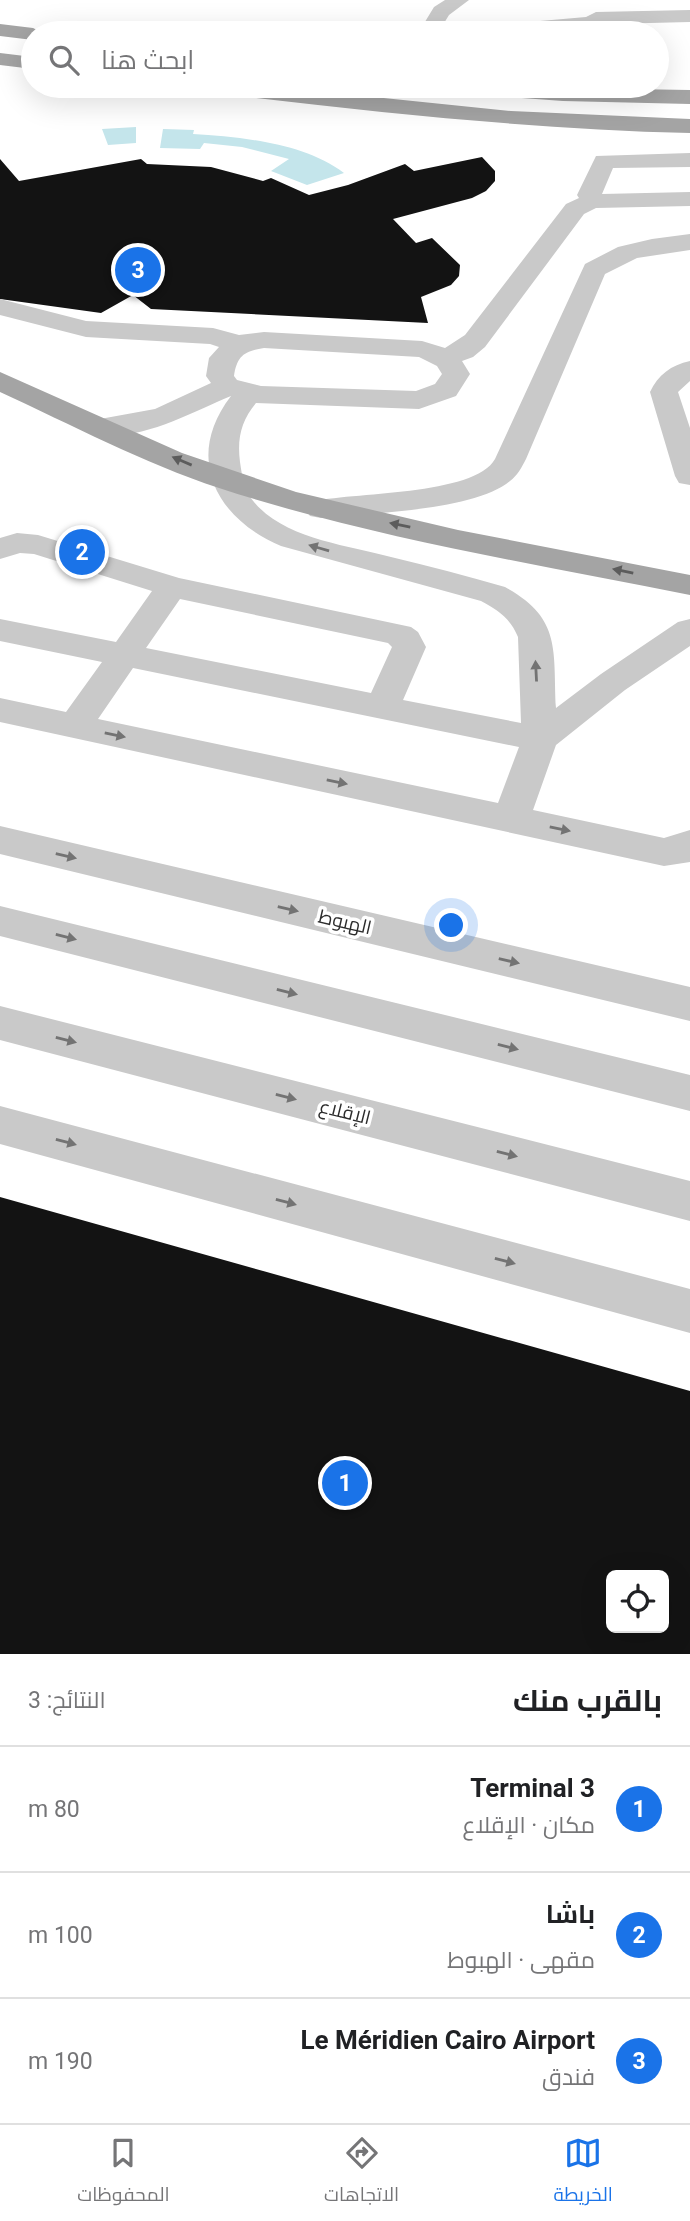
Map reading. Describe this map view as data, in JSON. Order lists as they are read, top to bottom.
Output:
{
  "streets": {
    "street": ["الهبوط", "الإقلاع"]
  },
  "page": {
    "search": "ابحث هنا",
    "pins": ["3", "2", "1"],
    "heading": ["بالقرب منك", "النتائج: 3"],
    "list": [
      {
        "mark": "1",
        "name": "Terminal 3",
        "note": "مكان · الإقلاع",
        "value": "80 m"
      },
      {
        "mark": "2",
        "name": "باشا",
        "note": "مقهى · الهبوط",
        "value": "100 m"
      },
      {
        "mark": "3",
        "name": "Le Méridien Cairo Airport",
        "note": "فندق",
        "value": "190 m"
      }
    ],
    "nav": ["الخريطة", "الاتجاهات", "المحفوظات"]
  }
}
